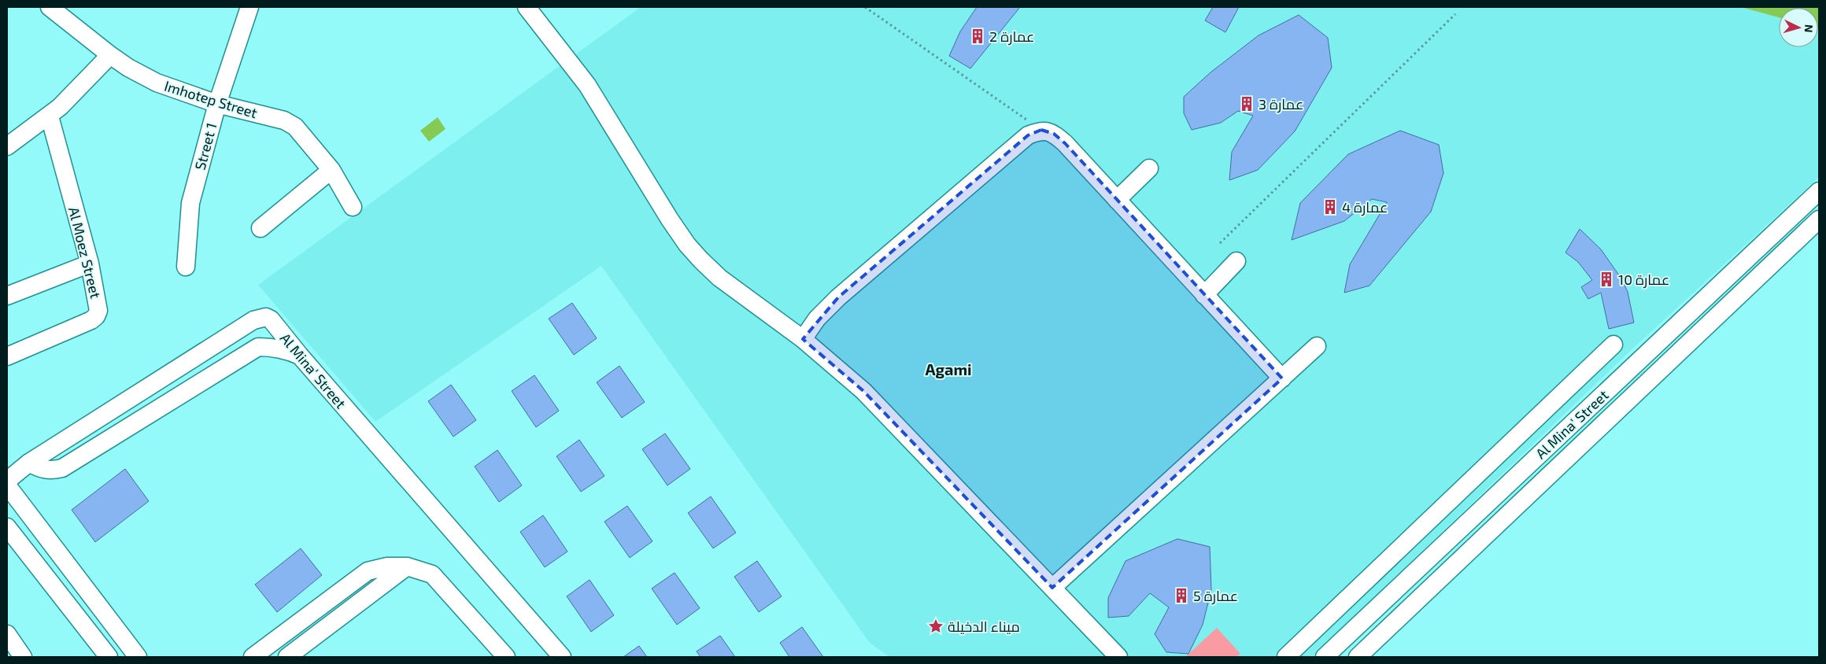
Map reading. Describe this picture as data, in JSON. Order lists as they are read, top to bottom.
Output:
{
  "streets": {
    "street": [
      "Imhotep Street",
      "Street 1",
      "Al Moez Street",
      "Al Mina' Street"
    ]
  },
  "crossings": [
    ["Imhotep Street", "Street 1"]
  ],
  "districts": ["Agami"],
  "places": {
    "building": [
      "عمارة 2",
      "عمارة 3",
      "عمارة 4",
      "عمارة 10",
      "عمارة 5"
    ],
    "place": ["ميناء الدخيلة"]
  },
  "north": "right"
}
